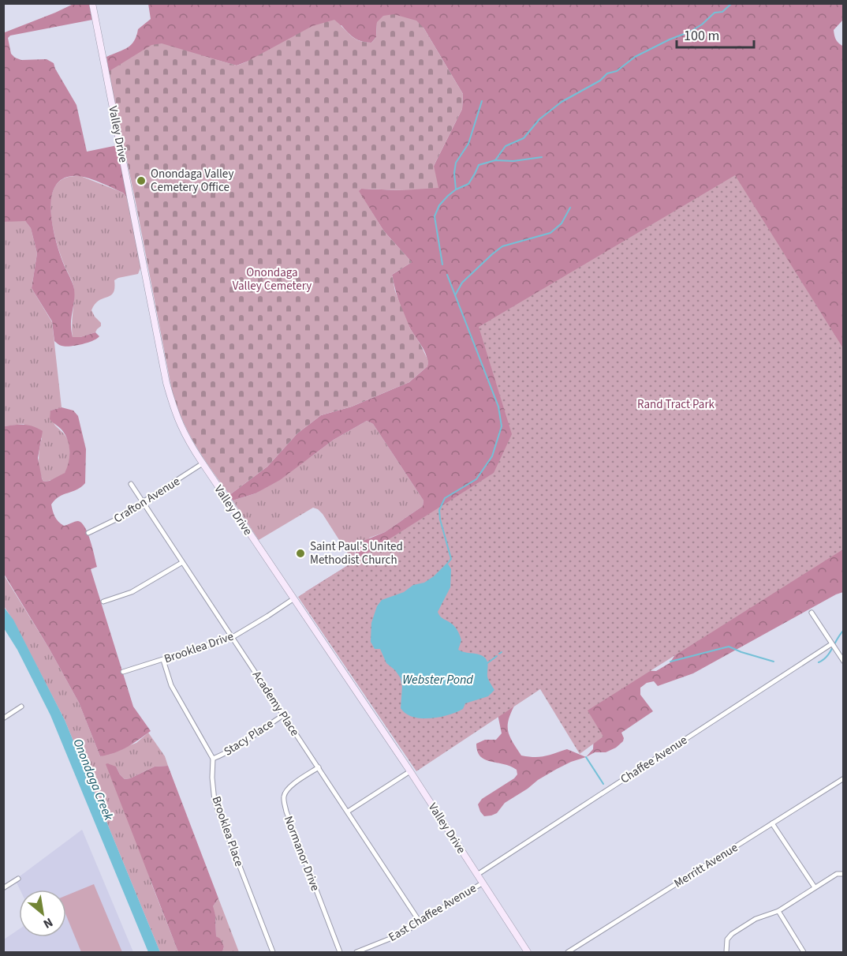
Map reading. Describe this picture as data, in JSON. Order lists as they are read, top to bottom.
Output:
{
  "streets": {
    "main road": ["Valley Drive"],
    "street": [
      "Crafton Avenue",
      "Brooklea Drive",
      "Academy Place",
      "Stacy Place",
      "Chaffee Avenue",
      "Brooklea Place",
      "Normanor Drive",
      "Merritt Avenue",
      "East Chaffee Avenue"
    ]
  },
  "crossings": [
    ["Valley Drive", "Crafton Avenue"],
    ["Valley Drive", "Brooklea Drive"],
    ["Valley Drive", "Chaffee Avenue"],
    ["Valley Drive", "East Chaffee Avenue"],
    ["Crafton Avenue", "Academy Place"],
    ["Brooklea Drive", "Academy Place"],
    ["Academy Place", "Stacy Place"],
    ["Academy Place", "Normanor Drive"],
    ["Academy Place", "East Chaffee Avenue"],
    ["Stacy Place", "Brooklea Place"]
  ],
  "water": ["Webster Pond", "Onondaga Creek"],
  "parks": ["Onondaga Valley Cemetery", "Rand Tract Park"],
  "places": ["Onondaga Valley Cemetery Office", "Saint Paul's United Methodist Church"],
  "scale_bar": "100 m",
  "north": "bottom right"
}
